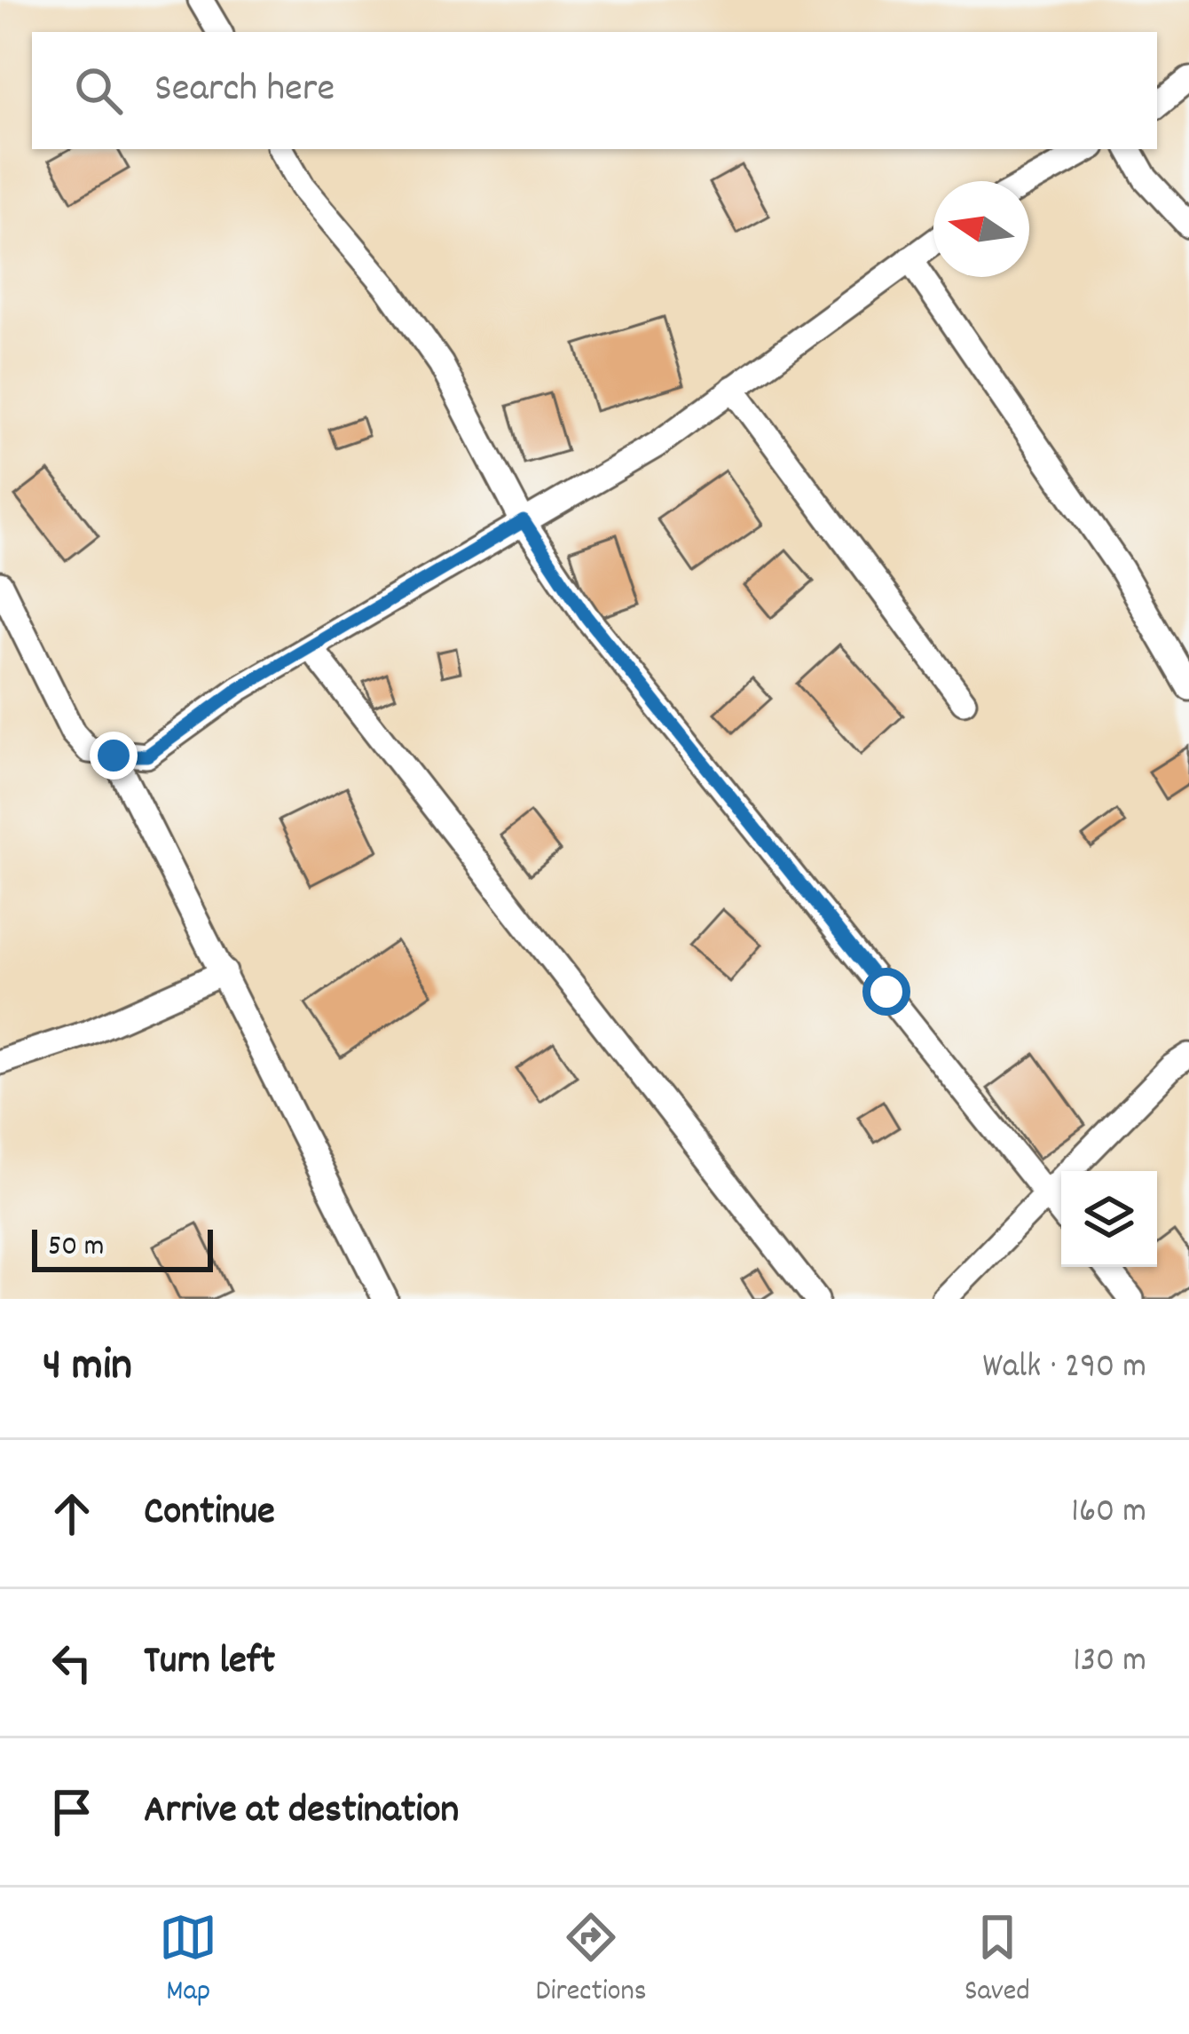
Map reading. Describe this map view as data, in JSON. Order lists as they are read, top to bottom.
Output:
{
  "scale_bar": "50 m",
  "north": "left",
  "page": {
    "search": "Search here",
    "scale": "50 m",
    "heading": ["4 min", "Walk · 290 m"],
    "list": [
      ["Continue", "160 m"],
      ["Turn left", "130 m"],
      "Arrive at destination"
    ],
    "nav": ["Map", "Directions", "Saved"]
  }
}
